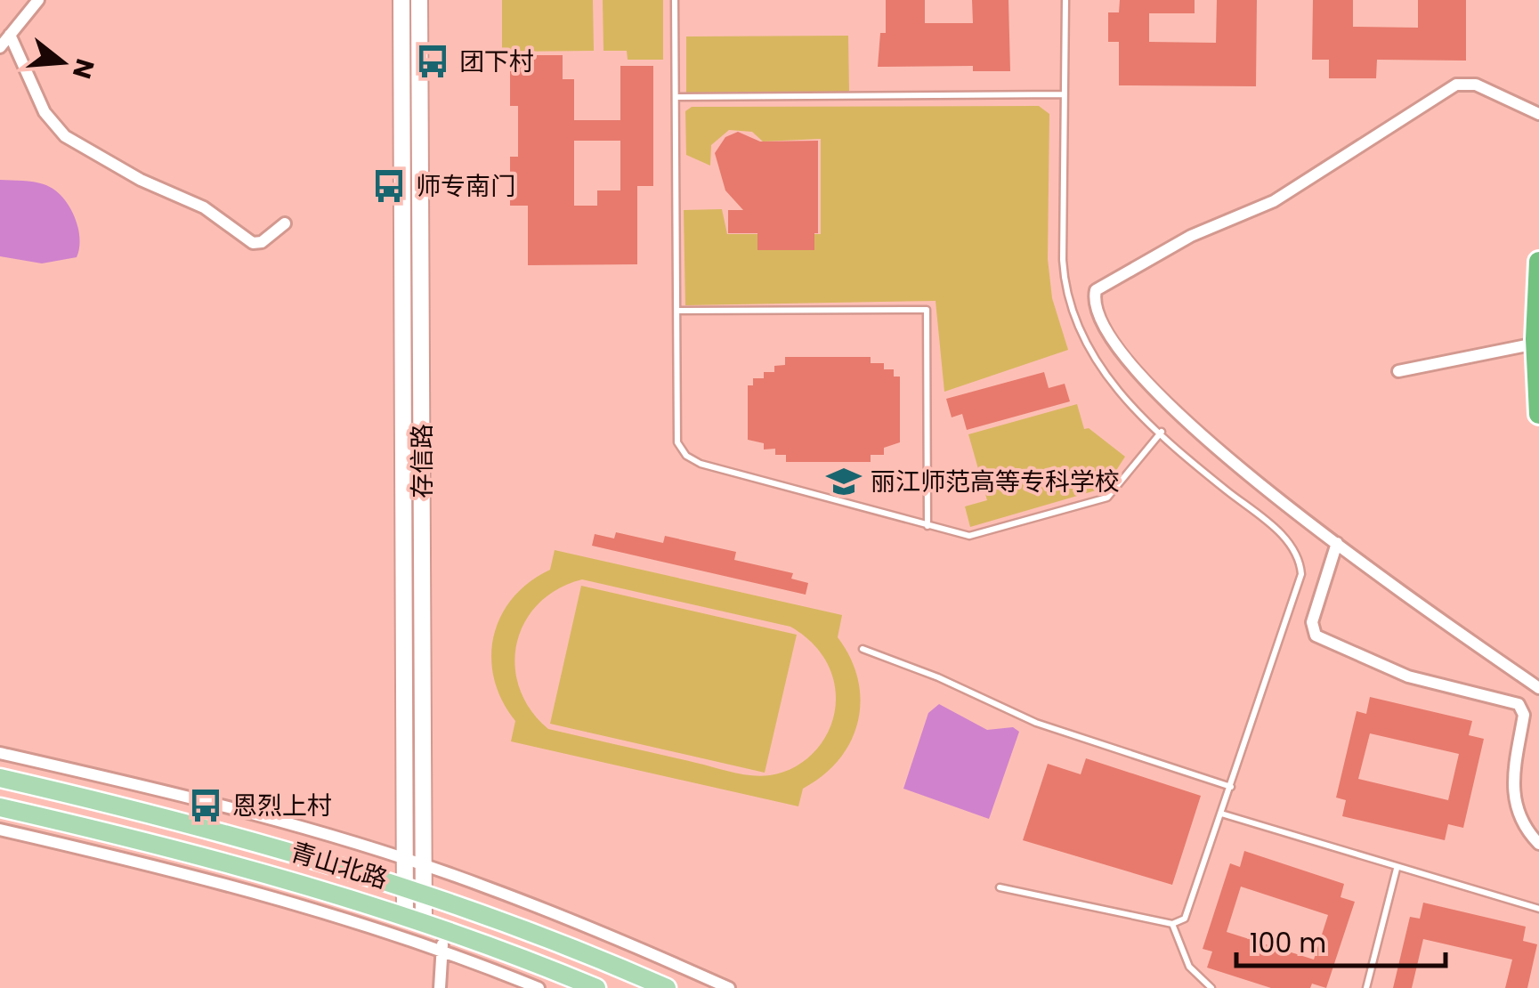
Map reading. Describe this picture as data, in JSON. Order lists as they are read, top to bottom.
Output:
{
  "streets": {
    "main road": ["青山北路"],
    "street": ["存信路"]
  },
  "crossings": [
    ["存信路", "青山北路"]
  ],
  "places": {
    "bus stop": ["团下村", "师专南门", "恩烈上村"],
    "school or university": ["丽江师范高等专科学校"]
  },
  "scale_bar": "100 m",
  "north": "right"
}
